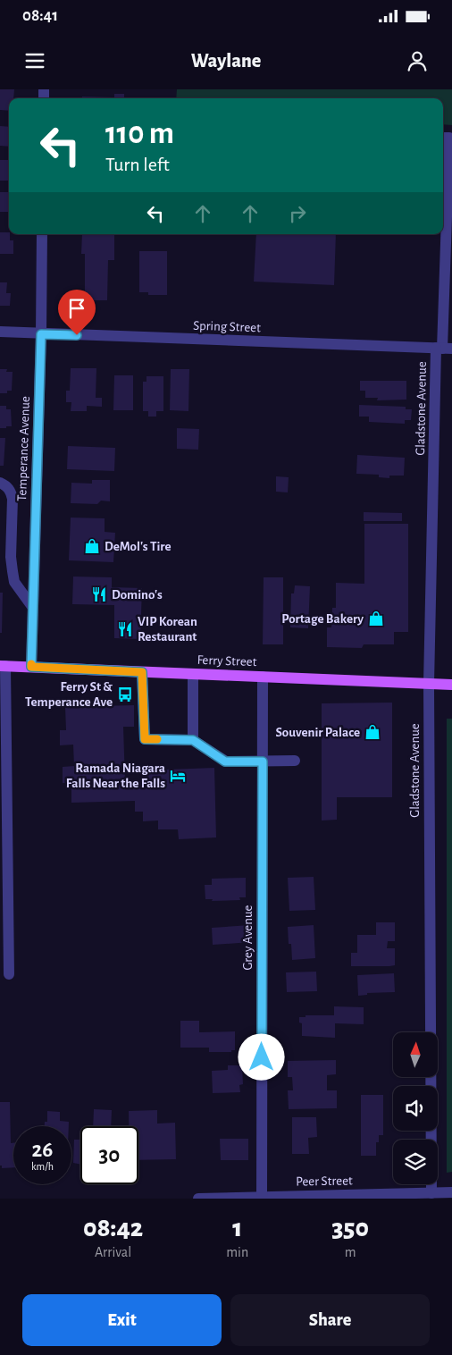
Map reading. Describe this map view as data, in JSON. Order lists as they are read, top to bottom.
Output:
{
  "streets": {
    "main road": ["Ferry Street"],
    "street": [
      "Spring Street",
      "Gladstone Avenue",
      "Temperance Avenue",
      "Grey Avenue",
      "Peer Street"
    ]
  },
  "crossings": [
    ["Spring Street", "Gladstone Avenue"],
    ["Spring Street", "Temperance Avenue"],
    ["Gladstone Avenue", "Ferry Street"],
    ["Gladstone Avenue", "Peer Street"],
    ["Temperance Avenue", "Ferry Street"],
    ["Ferry Street", "Grey Avenue"],
    ["Grey Avenue", "Peer Street"]
  ],
  "places": {
    "shop": ["DeMol's Tire", "Portage Bakery", "Souvenir Palace"],
    "restaurant": ["Domino's", "VIP Korean Restaurant"],
    "bus stop": ["Ferry St & Temperance Ave"],
    "hotel": ["Ramada Niagara Falls Near the Falls"]
  },
  "north": "top",
  "page": {
    "status": "08:41",
    "header": "Waylane",
    "turn": ["110 m", "Turn left"],
    "speed": "26 km/h",
    "limit": "30",
    "eta": [
      "08:42",
      "Arrival",
      "1",
      "min",
      "350",
      "m"
    ],
    "buttons": ["Exit", "Share"]
  }
}
